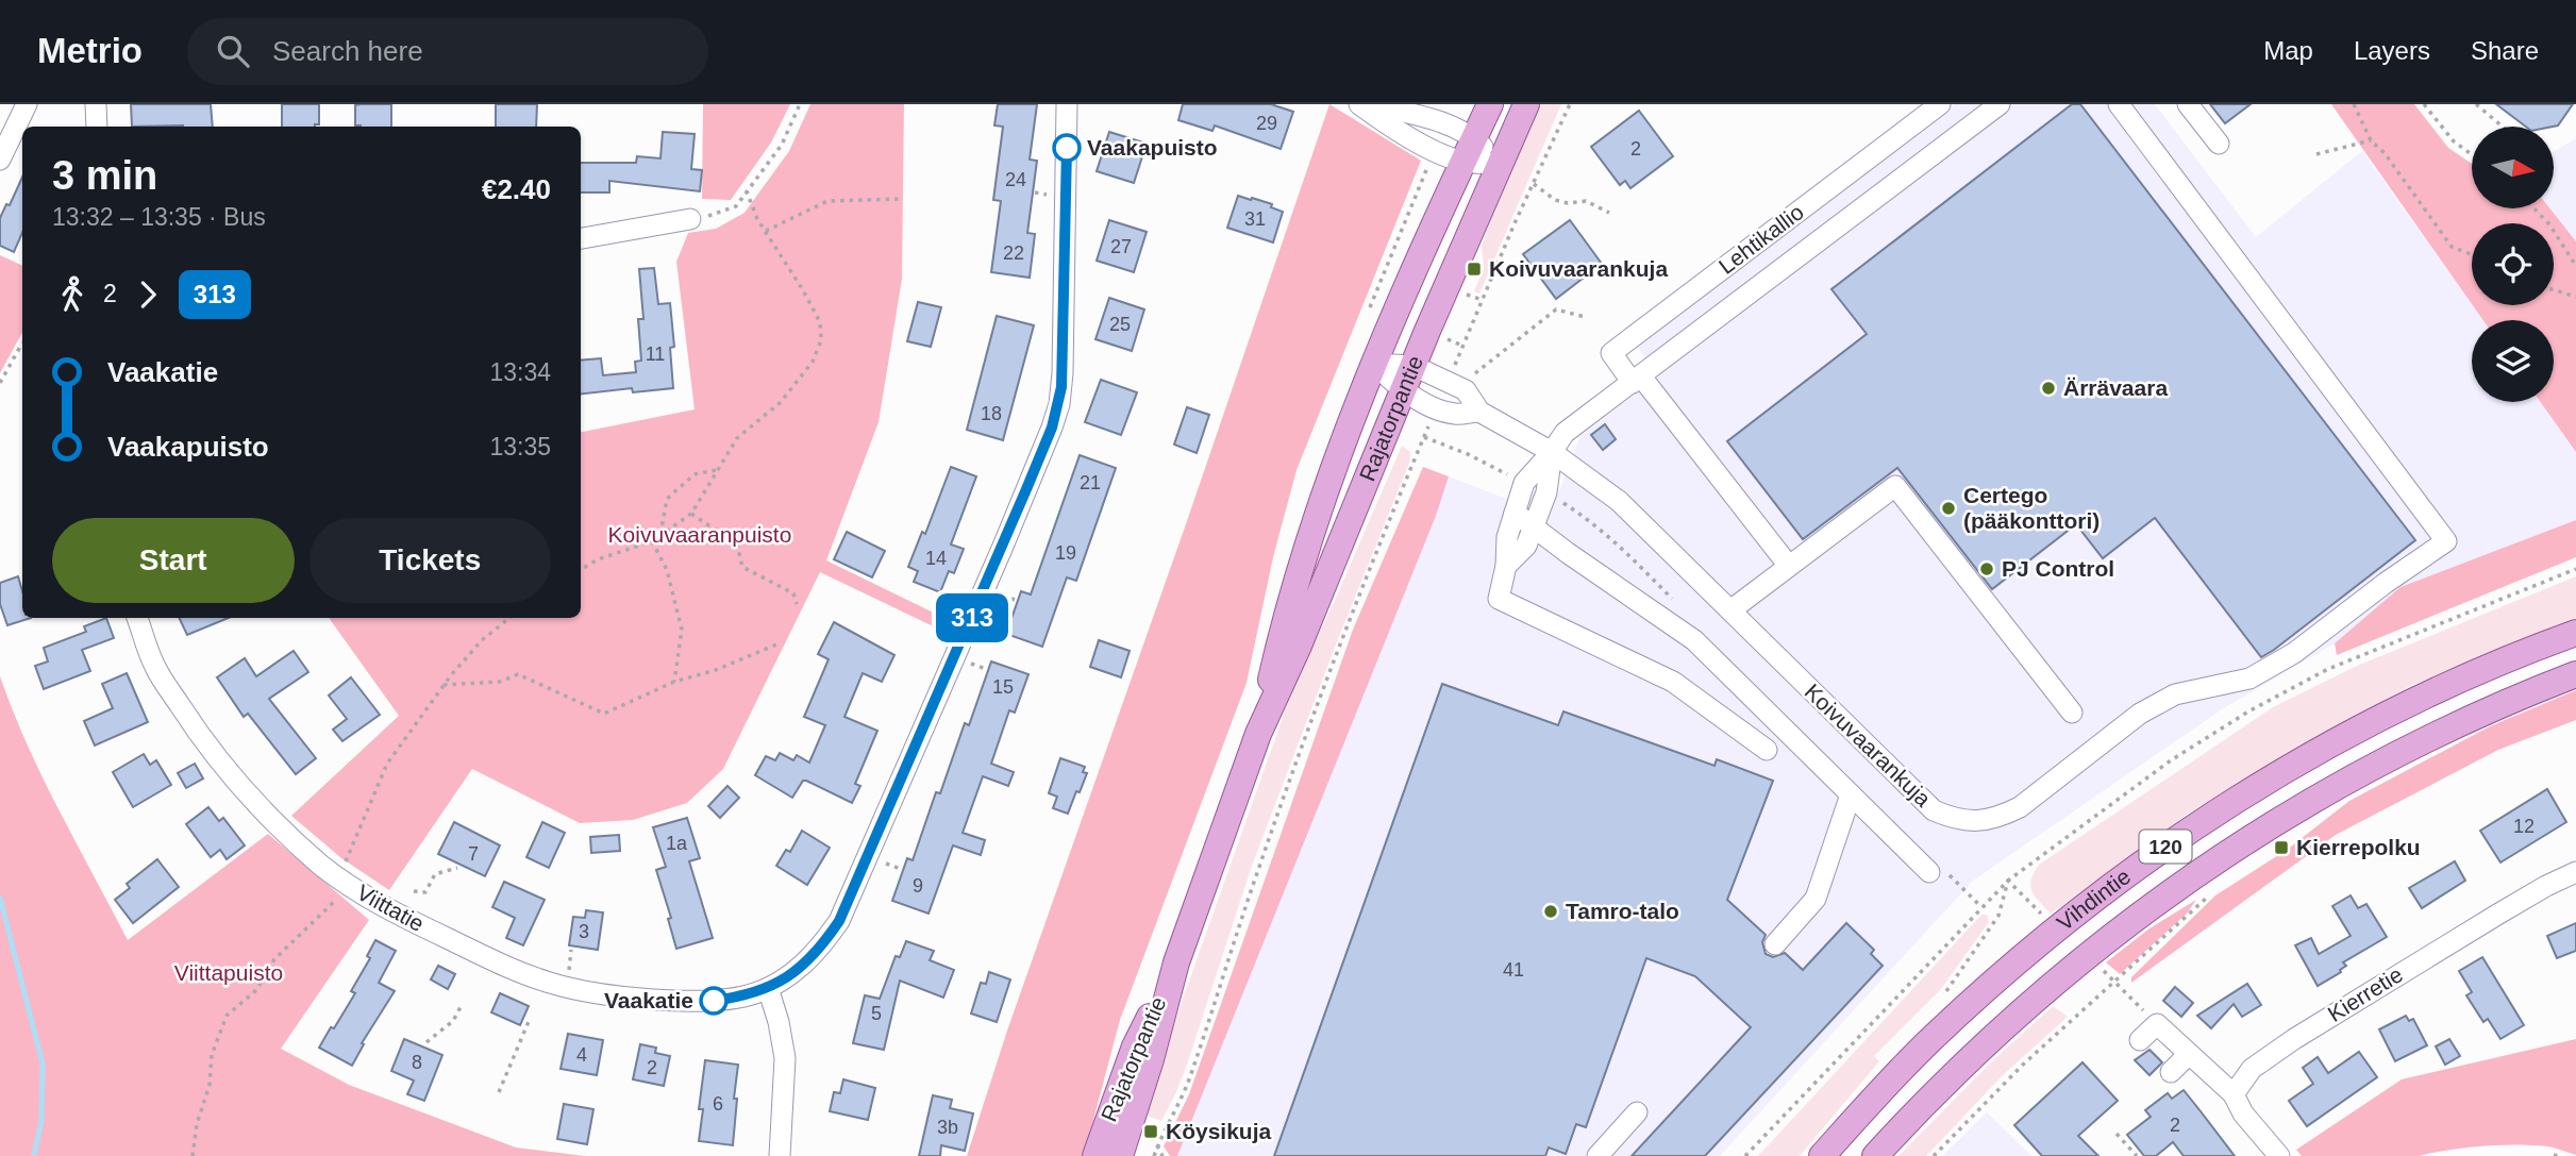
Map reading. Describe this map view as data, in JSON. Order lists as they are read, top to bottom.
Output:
{
  "streets": {
    "main road": ["Rajatorpantie", "120", "Vihdintie"],
    "street": [
      "Lehtikallio",
      "Koivuvaarankuja",
      "Viittatie",
      "Kierretie"
    ]
  },
  "crossings": [
    ["Rajatorpantie", "Koivuvaarankuja"]
  ],
  "parks": ["Koivuvaaranpuisto", "Viittapuisto"],
  "places": {
    "other": [
      "Vaakapuisto",
      "Ärrävaara",
      "Certego (pääkonttori)",
      "PJ Control",
      "Tamro-talo",
      "Vaakatie"
    ],
    "transit": ["Koivuvaarankuja", "Kierrepolku", "Köysikuja"]
  },
  "lines": ["bus line 313"],
  "house_numbers": [
    "29",
    "2",
    "24",
    "31",
    "27",
    "22",
    "25",
    "11",
    "18",
    "21",
    "19",
    "14",
    "15",
    "12",
    "1a",
    "7",
    "9",
    "3",
    "41",
    "5",
    "4",
    "8",
    "2",
    "6",
    "2",
    "3b"
  ],
  "north": "right",
  "page": {
    "header": "Metrio",
    "search": "Search here",
    "nav": ["Map", "Layers", "Share"],
    "on_map": "313",
    "heading": ["3 min", "13:32 – 13:35 · Bus", "€2.40"],
    "legs": ["2", "313"],
    "list": [
      {
        "name": "Vaakatie",
        "value": "13:34"
      },
      {
        "name": "Vaakapuisto",
        "value": "13:35"
      }
    ],
    "buttons": ["Start", "Tickets"]
  }
}
